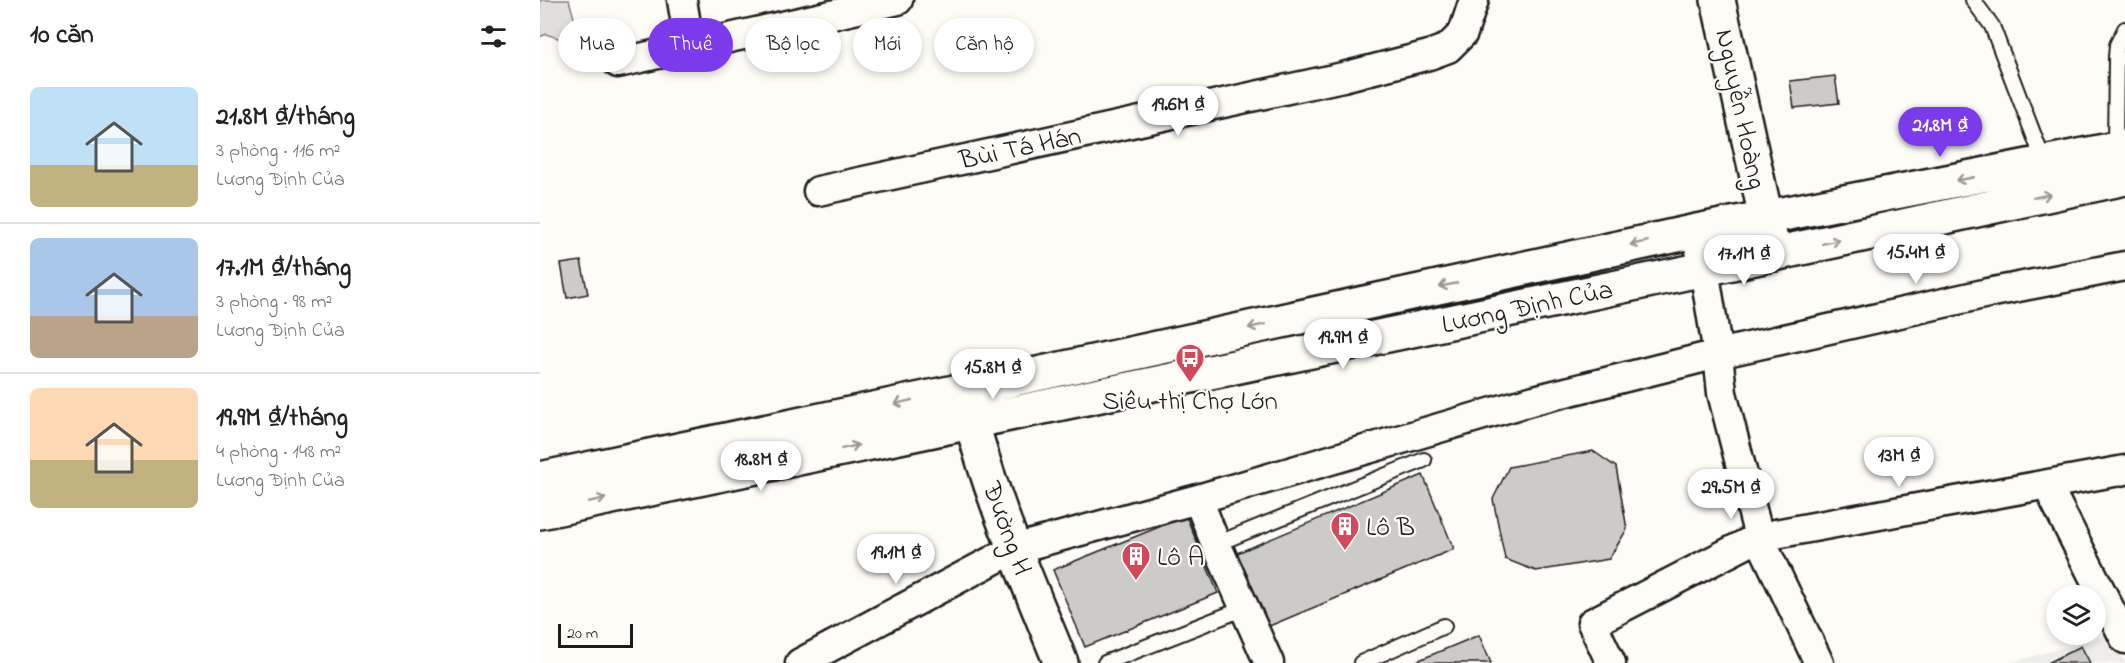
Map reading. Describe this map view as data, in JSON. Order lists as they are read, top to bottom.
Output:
{
  "streets": {
    "main road": ["Nguyễn Hoàng", "Lương Định Của", "Đường H"],
    "street": ["Bùi Tá Hán"]
  },
  "crossings": [
    ["Nguyễn Hoàng", "Lương Định Của"],
    ["Lương Định Của", "Đường H"]
  ],
  "places": {
    "bus stop": ["Siêu thị Chợ Lớn"],
    "building": ["Lô B", "Lô A"]
  },
  "scale_bar": "20 m",
  "page": {
    "heading": "10 căn",
    "chip": [
      "Mua",
      "Thuê",
      "Bộ lọc",
      "Mới",
      "Căn hộ"
    ],
    "list": [
      {
        "name": "21.8M ₫/tháng",
        "note": "3 phòng · 116 m² · Lương Định Của"
      },
      {
        "name": "17.1M ₫/tháng",
        "note": "3 phòng · 98 m² · Lương Định Của"
      },
      {
        "name": "19.9M ₫/tháng",
        "note": "4 phòng · 148 m² · Lương Định Của"
      }
    ],
    "price": [
      "19.6M ₫",
      "21.8M ₫",
      "15.4M ₫",
      "17.1M ₫",
      "19.9M ₫",
      "15.8M ₫",
      "13M ₫",
      "18.8M ₫",
      "29.5M ₫",
      "19.1M ₫"
    ],
    "scale": "20 m"
  }
}
